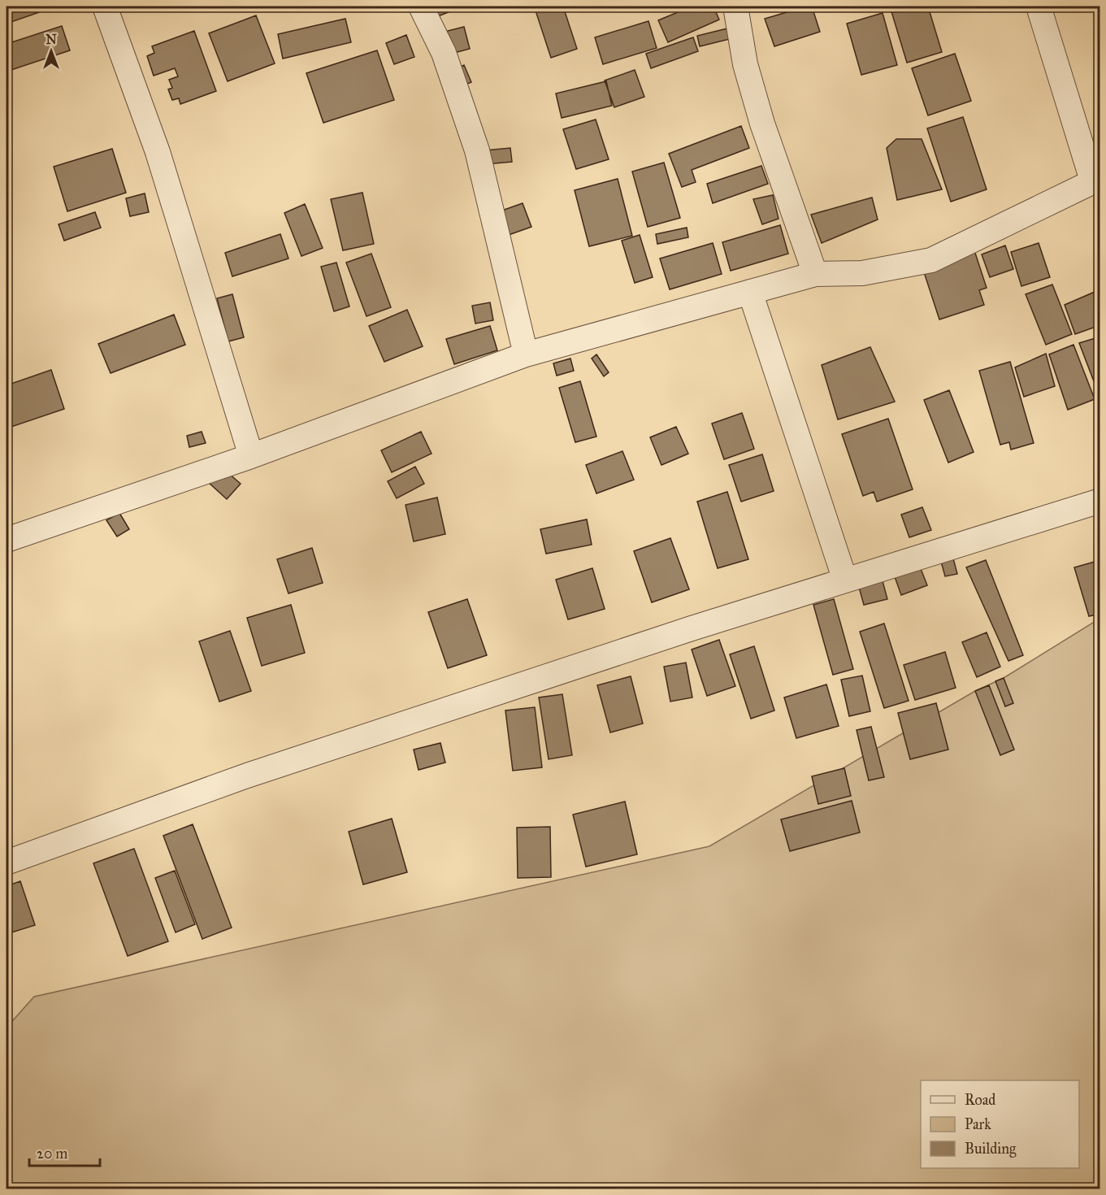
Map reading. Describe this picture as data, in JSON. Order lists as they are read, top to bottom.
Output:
{
  "legend": ["Road", "Park", "Building"],
  "scale_bar": "20 m",
  "north": "top"
}
